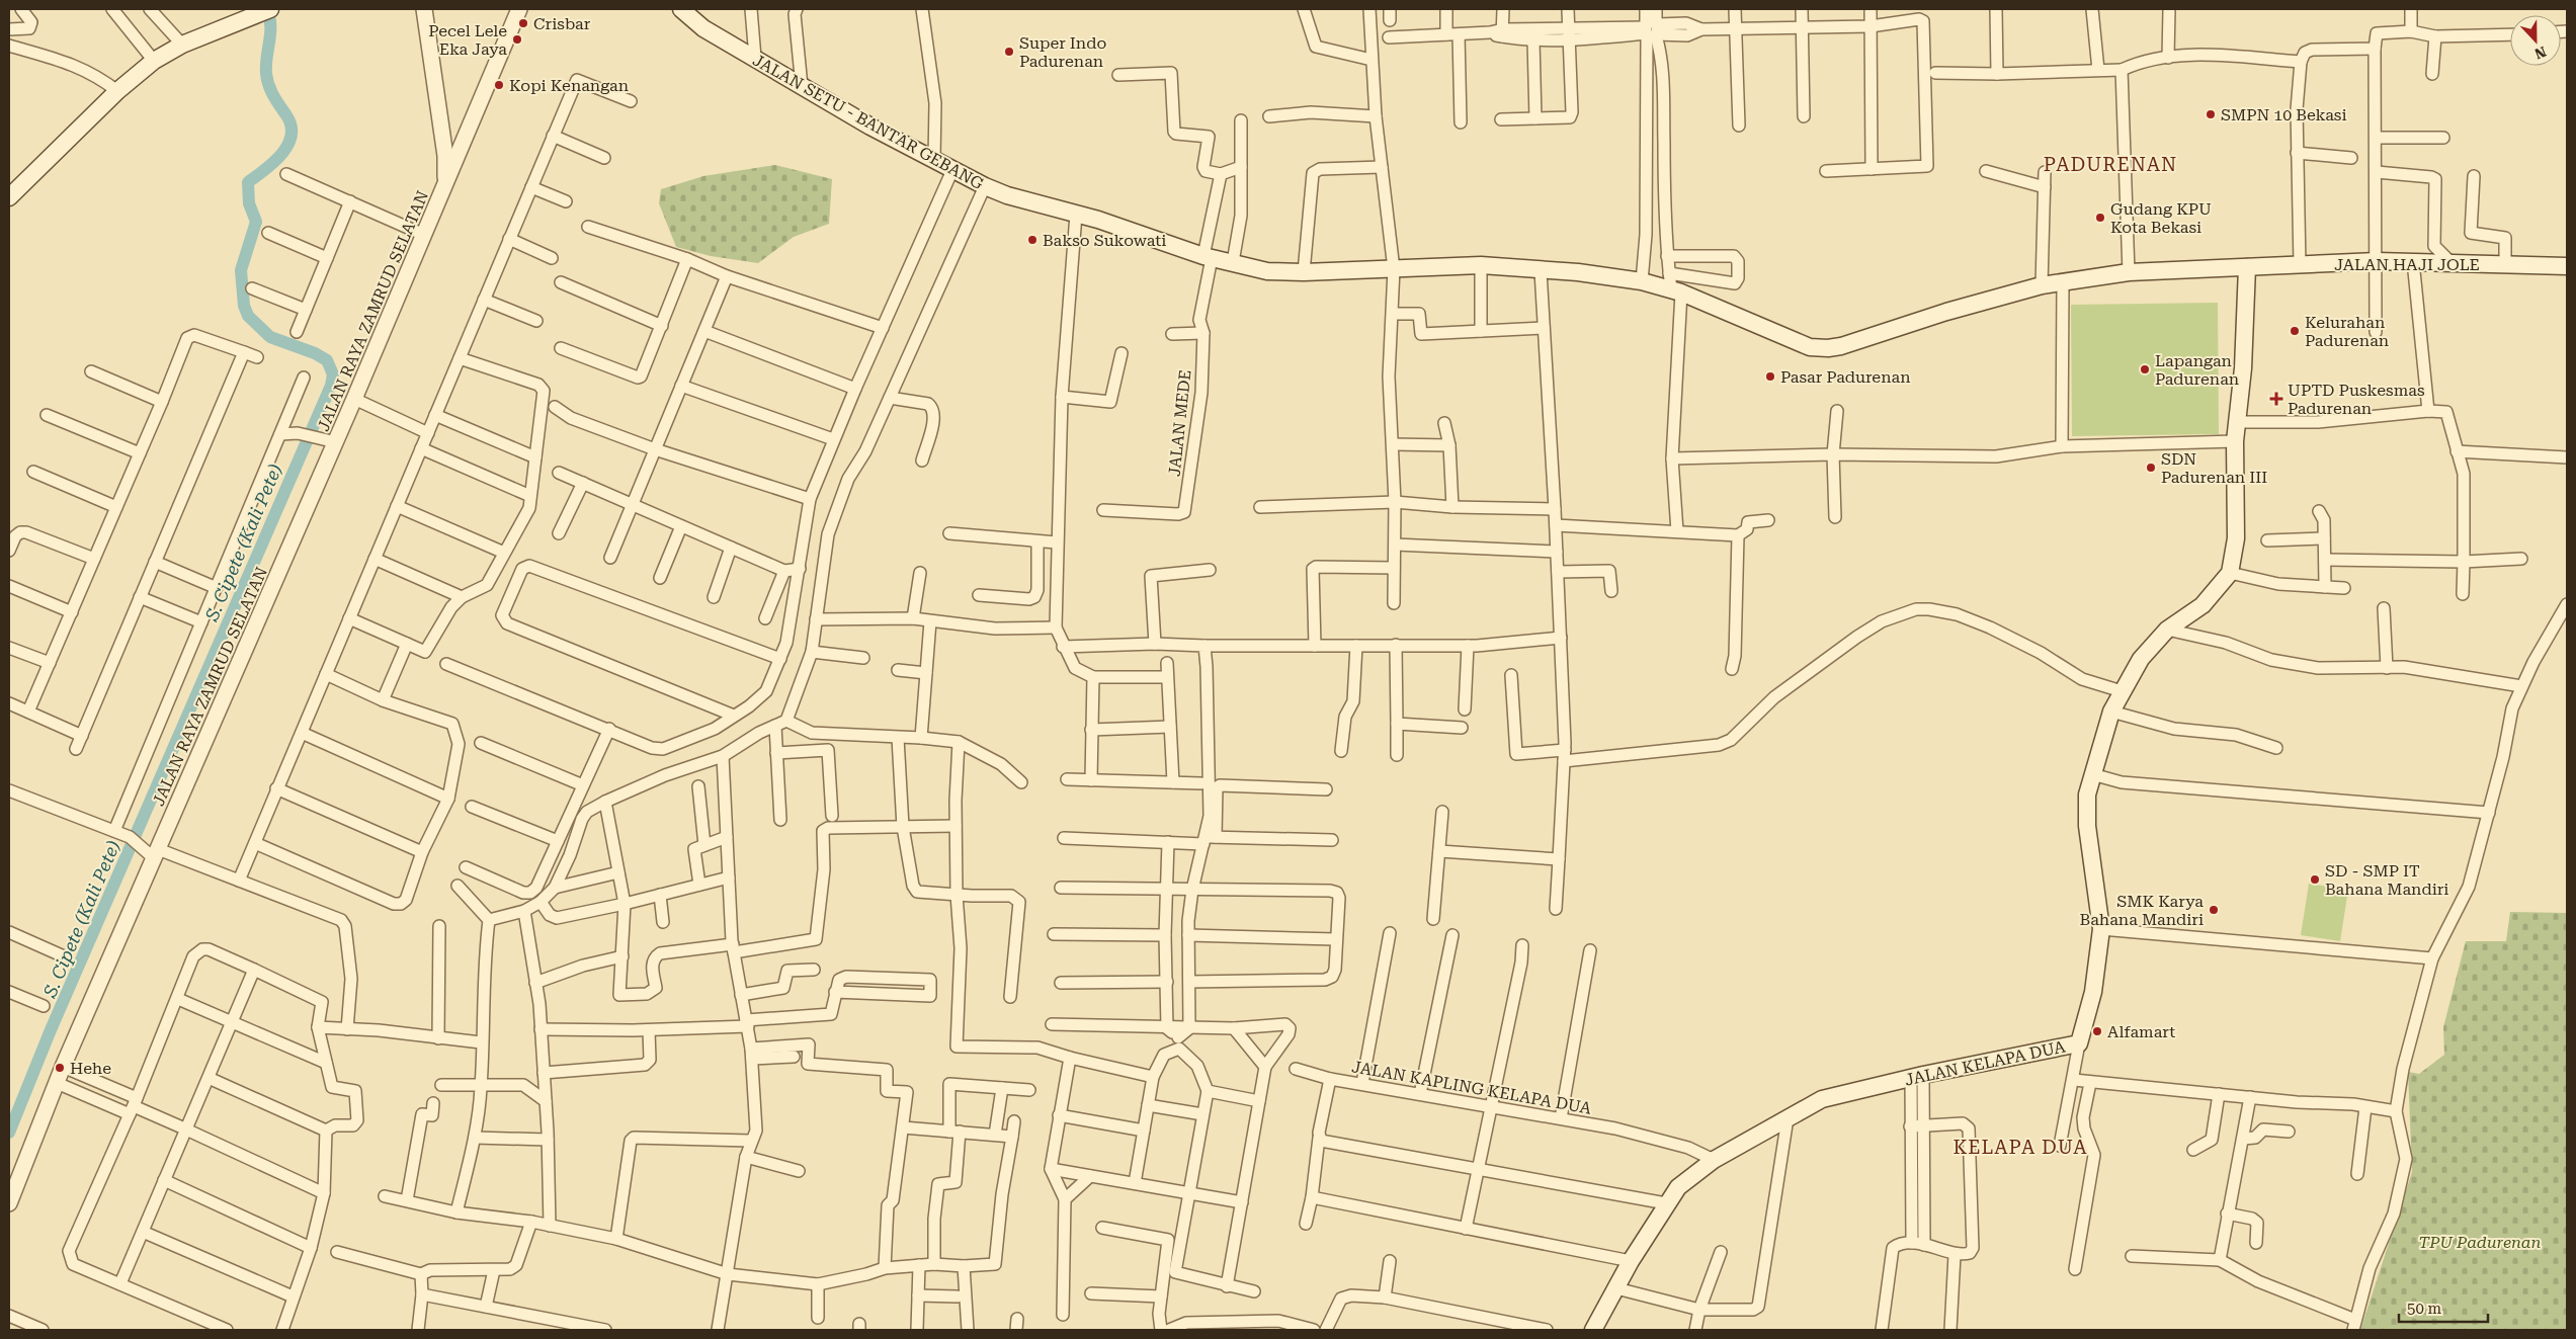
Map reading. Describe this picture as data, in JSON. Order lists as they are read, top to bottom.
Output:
{
  "streets": {
    "main road": ["JALAN SETU - BANTAR GEBANG", "JALAN HAJI JOLE", "JALAN KELAPA DUA"],
    "street": ["JALAN RAYA ZAMRUD SELATAN", "JALAN MEDE", "JALAN KAPLING KELAPA DUA"]
  },
  "crossings": [
    ["JALAN SETU - BANTAR GEBANG", "JALAN HAJI JOLE"],
    ["JALAN SETU - BANTAR GEBANG", "JALAN MEDE"],
    ["JALAN KELAPA DUA", "JALAN KAPLING KELAPA DUA"]
  ],
  "districts": ["PADURENAN", "KELAPA DUA"],
  "water": ["S. Cipete (Kali Pete)"],
  "parks": ["TPU Padurenan"],
  "places": {
    "other": [
      "Crisbar",
      "Pecel Lele Eka Jaya",
      "Super Indo Padurenan",
      "Kopi Kenangan",
      "SMPN 10 Bekasi",
      "Gudang KPU Kota Bekasi",
      "Bakso Sukowati",
      "Kelurahan Padurenan",
      "Lapangan Padurenan",
      "Pasar Padurenan",
      "SDN Padurenan III",
      "SD - SMP IT Bahana Mandiri",
      "SMK Karya Bahana Mandiri",
      "Alfamart",
      "Hehe"
    ],
    "health": ["UPTD Puskesmas Padurenan"]
  },
  "scale_bar": "50 m",
  "north": "bottom"
}
